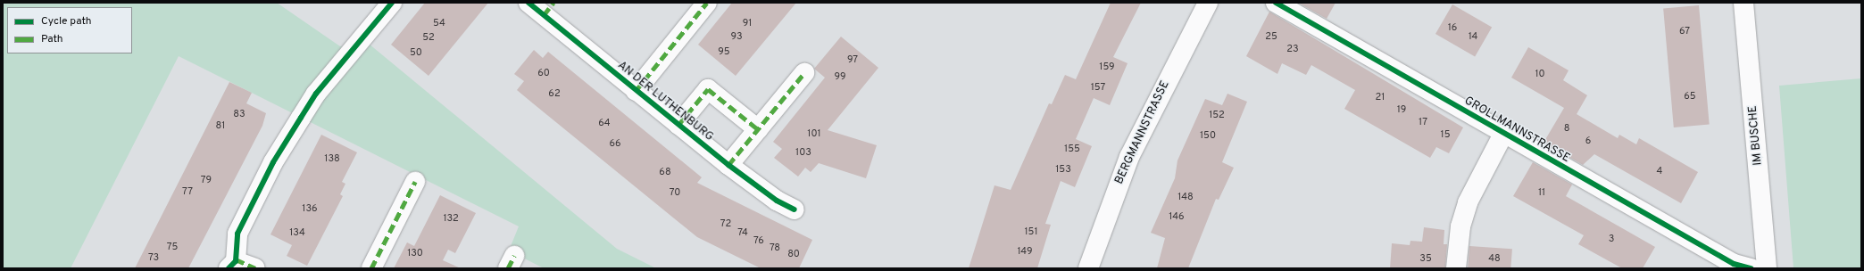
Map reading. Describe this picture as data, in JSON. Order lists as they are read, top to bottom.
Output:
{
  "streets": {
    "street": [
      "AN DER LUTHENBURG",
      "GROLLMANNSTRASSE",
      "BERGMANNSTRASSE",
      "IM BUSCHE"
    ]
  },
  "house_numbers": [
    "54",
    "91",
    "16",
    "67",
    "93",
    "25",
    "14",
    "52",
    "23",
    "95",
    "50",
    "97",
    "159",
    "60",
    "10",
    "99",
    "157",
    "62",
    "65",
    "21",
    "19",
    "83",
    "152",
    "17",
    "64",
    "81",
    "8",
    "101",
    "15",
    "150",
    "6",
    "66",
    "155",
    "103",
    "138",
    "153",
    "4",
    "68",
    "79",
    "77",
    "70",
    "11",
    "148",
    "136",
    "146",
    "132",
    "72",
    "151",
    "134",
    "74",
    "3",
    "76",
    "75",
    "78",
    "149",
    "130",
    "80",
    "73",
    "35",
    "48"
  ],
  "legend": ["Cycle path", "Path"]
}
